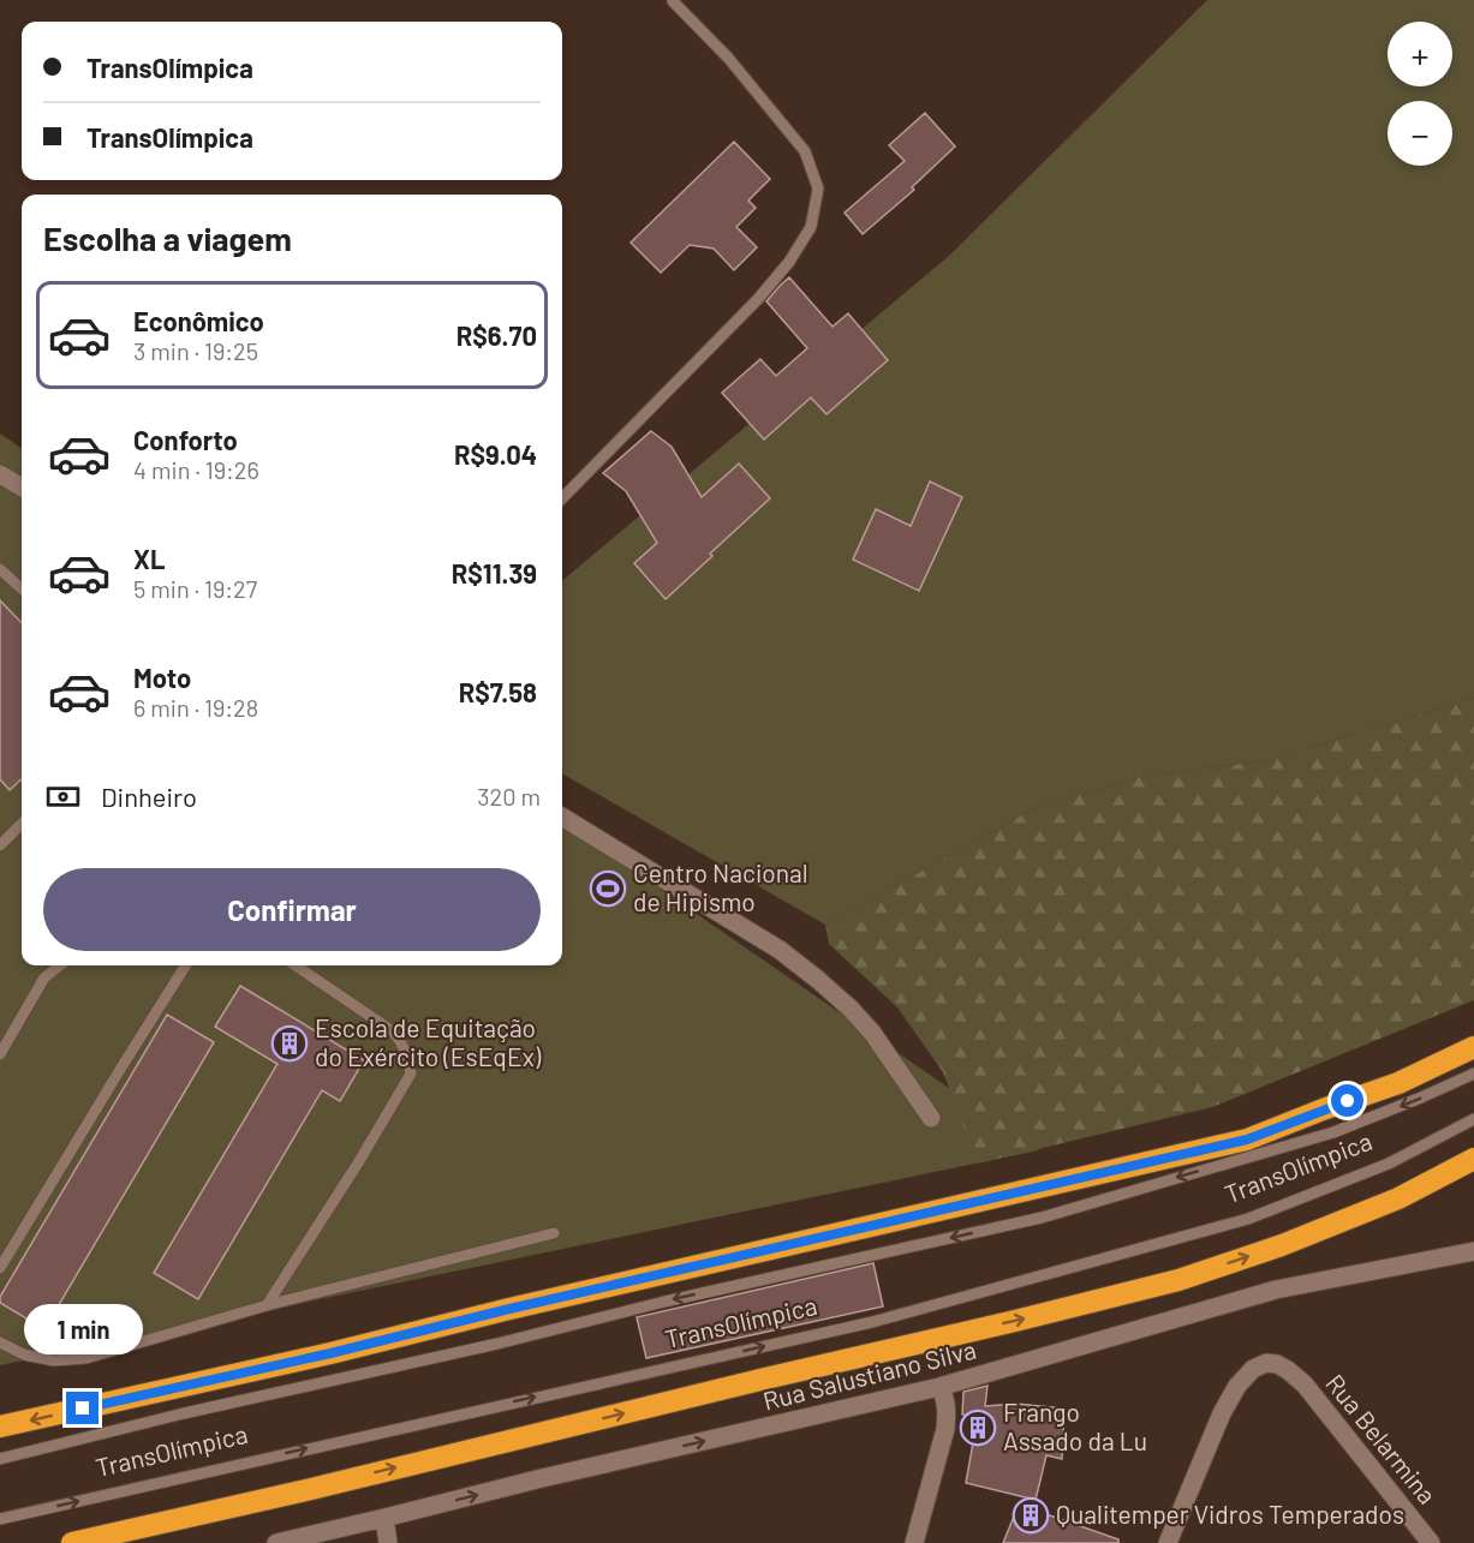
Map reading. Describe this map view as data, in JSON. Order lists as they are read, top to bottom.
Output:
{
  "streets": {
    "highway": ["TransOlímpica"],
    "street": ["Rua Salustiano Silva", "Rua Belarmina"]
  },
  "one_way": ["Rua Salustiano Silva"],
  "places": {
    "sports": ["Centro Nacional de Hipismo"],
    "building": ["Escola de Equitação do Exército (EsEqEx)", "Frango Assado da Lu", "Qualitemper Vidros Temperados"]
  },
  "page": {
    "map_buttons": ["+", "−"],
    "banner": ["TransOlímpica", "TransOlímpica"],
    "heading": "Escolha a viagem",
    "list": [
      {
        "name": "Econômico",
        "note": "3 min · 19:25",
        "value": "R$6.70"
      },
      {
        "name": "Conforto",
        "note": "4 min · 19:26",
        "value": "R$9.04"
      },
      {
        "name": "XL",
        "note": "5 min · 19:27",
        "value": "R$11.39"
      },
      {
        "name": "Moto",
        "note": "6 min · 19:28",
        "value": "R$7.58"
      }
    ],
    "pay": ["Dinheiro", "320 m"],
    "buttons": "Confirmar",
    "bubble": "1 min"
  }
}
